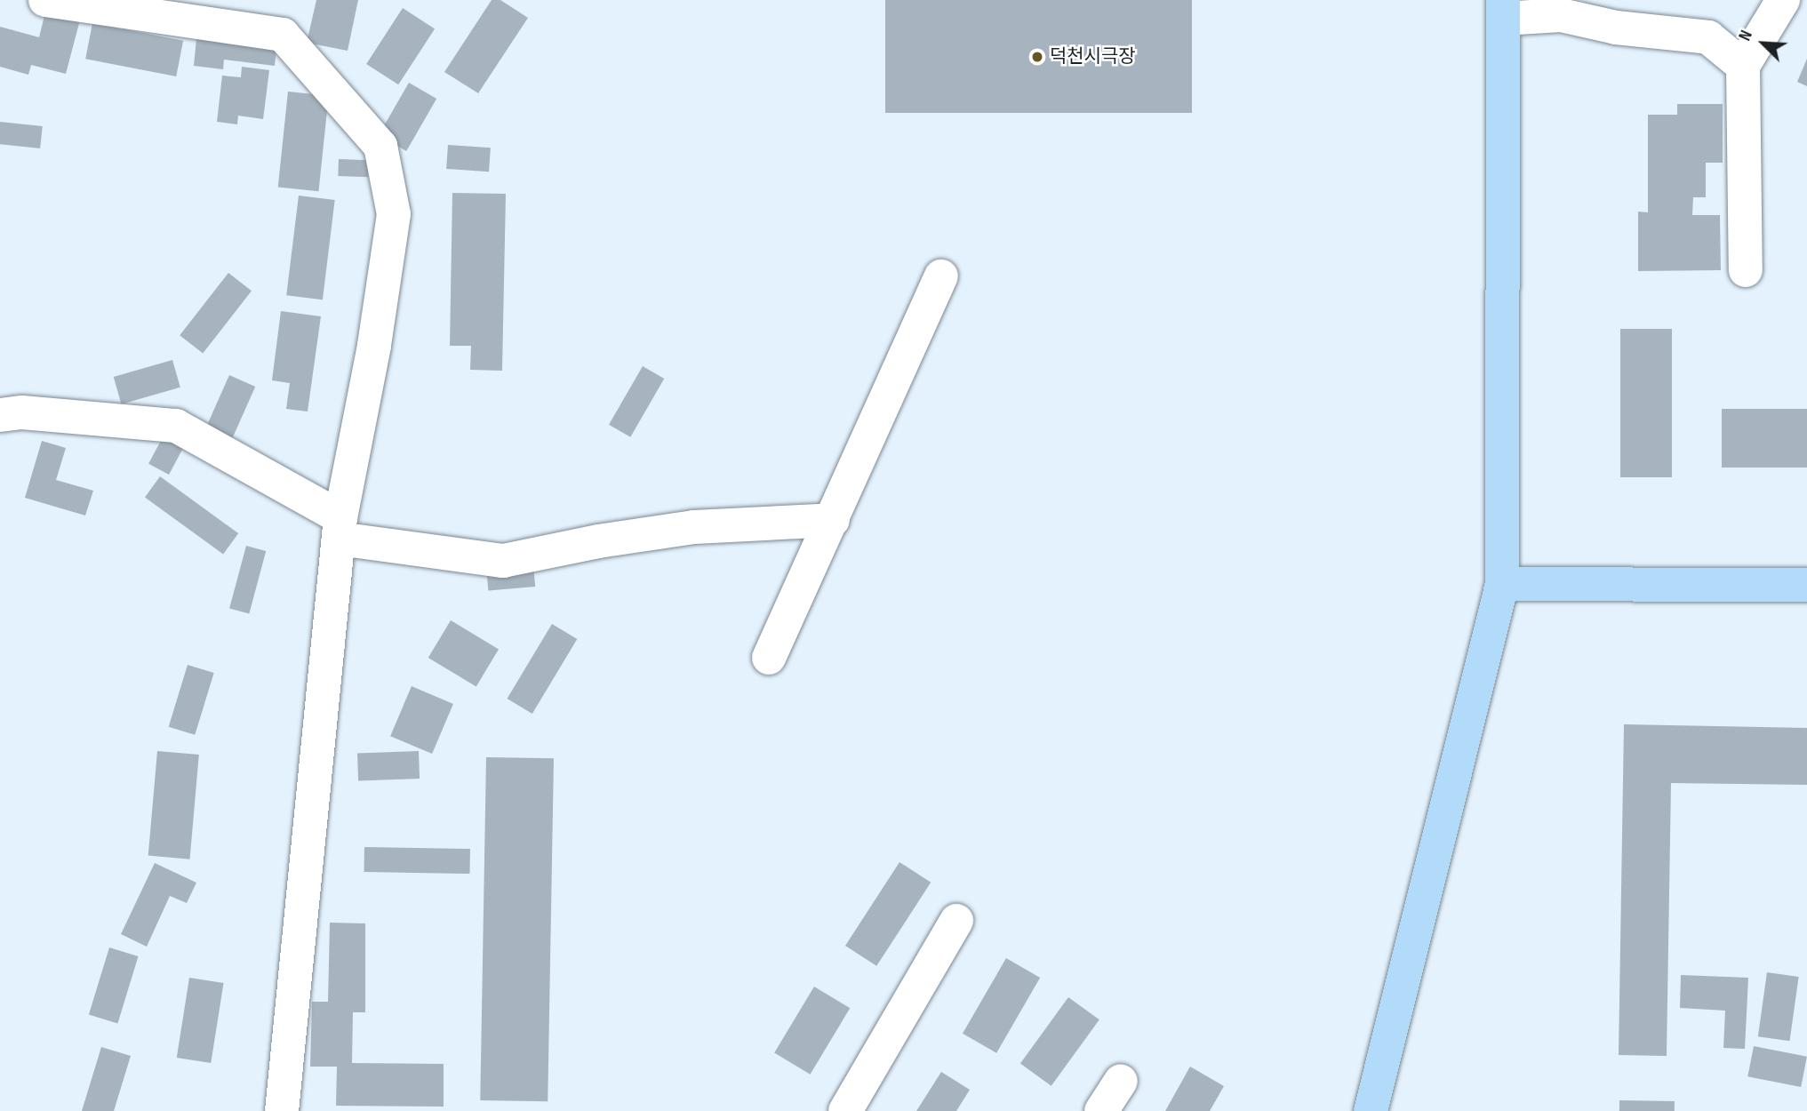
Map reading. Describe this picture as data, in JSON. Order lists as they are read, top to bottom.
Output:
{
  "places": ["덕천시극장"],
  "north": "top left"
}
